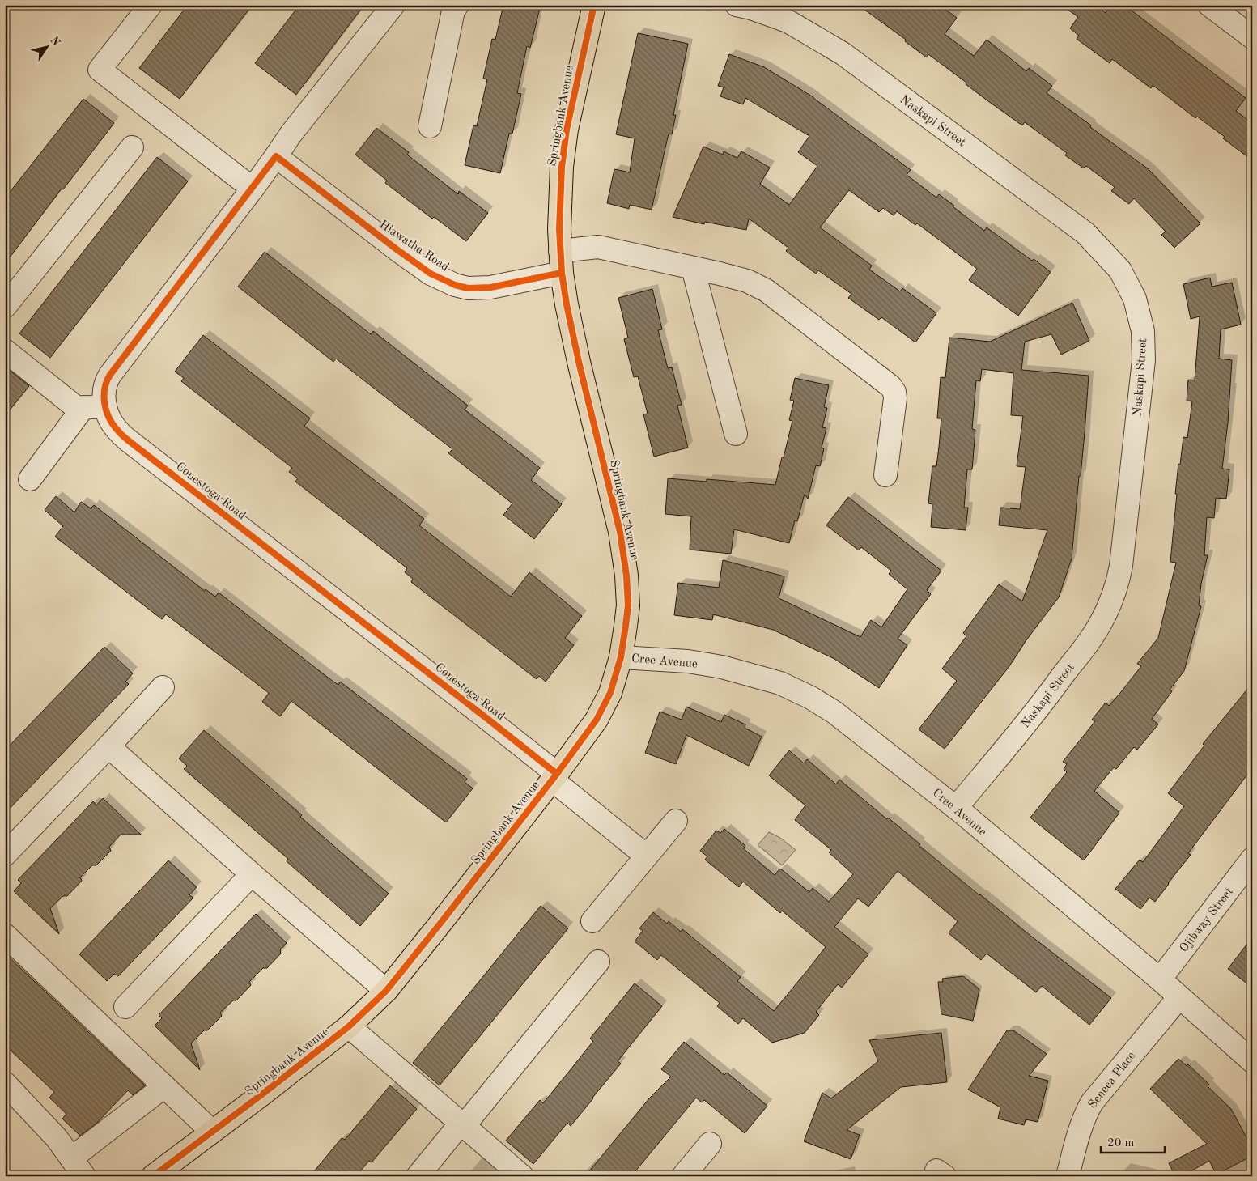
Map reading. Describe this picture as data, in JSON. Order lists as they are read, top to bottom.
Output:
{
  "streets": {
    "main road": ["Springbank Avenue"],
    "street": [
      "Naskapi Street",
      "Hiawatha Road",
      "Conestoga Road",
      "Cree Avenue",
      "Ojibway Street",
      "Seneca Place"
    ]
  },
  "crossings": [
    ["Springbank Avenue", "Hiawatha Road"],
    ["Springbank Avenue", "Conestoga Road"],
    ["Springbank Avenue", "Cree Avenue"],
    ["Naskapi Street", "Cree Avenue"],
    ["Hiawatha Road", "Conestoga Road"],
    ["Cree Avenue", "Ojibway Street"],
    ["Cree Avenue", "Seneca Place"]
  ],
  "scale_bar": "20 m",
  "north": "top right"
}
